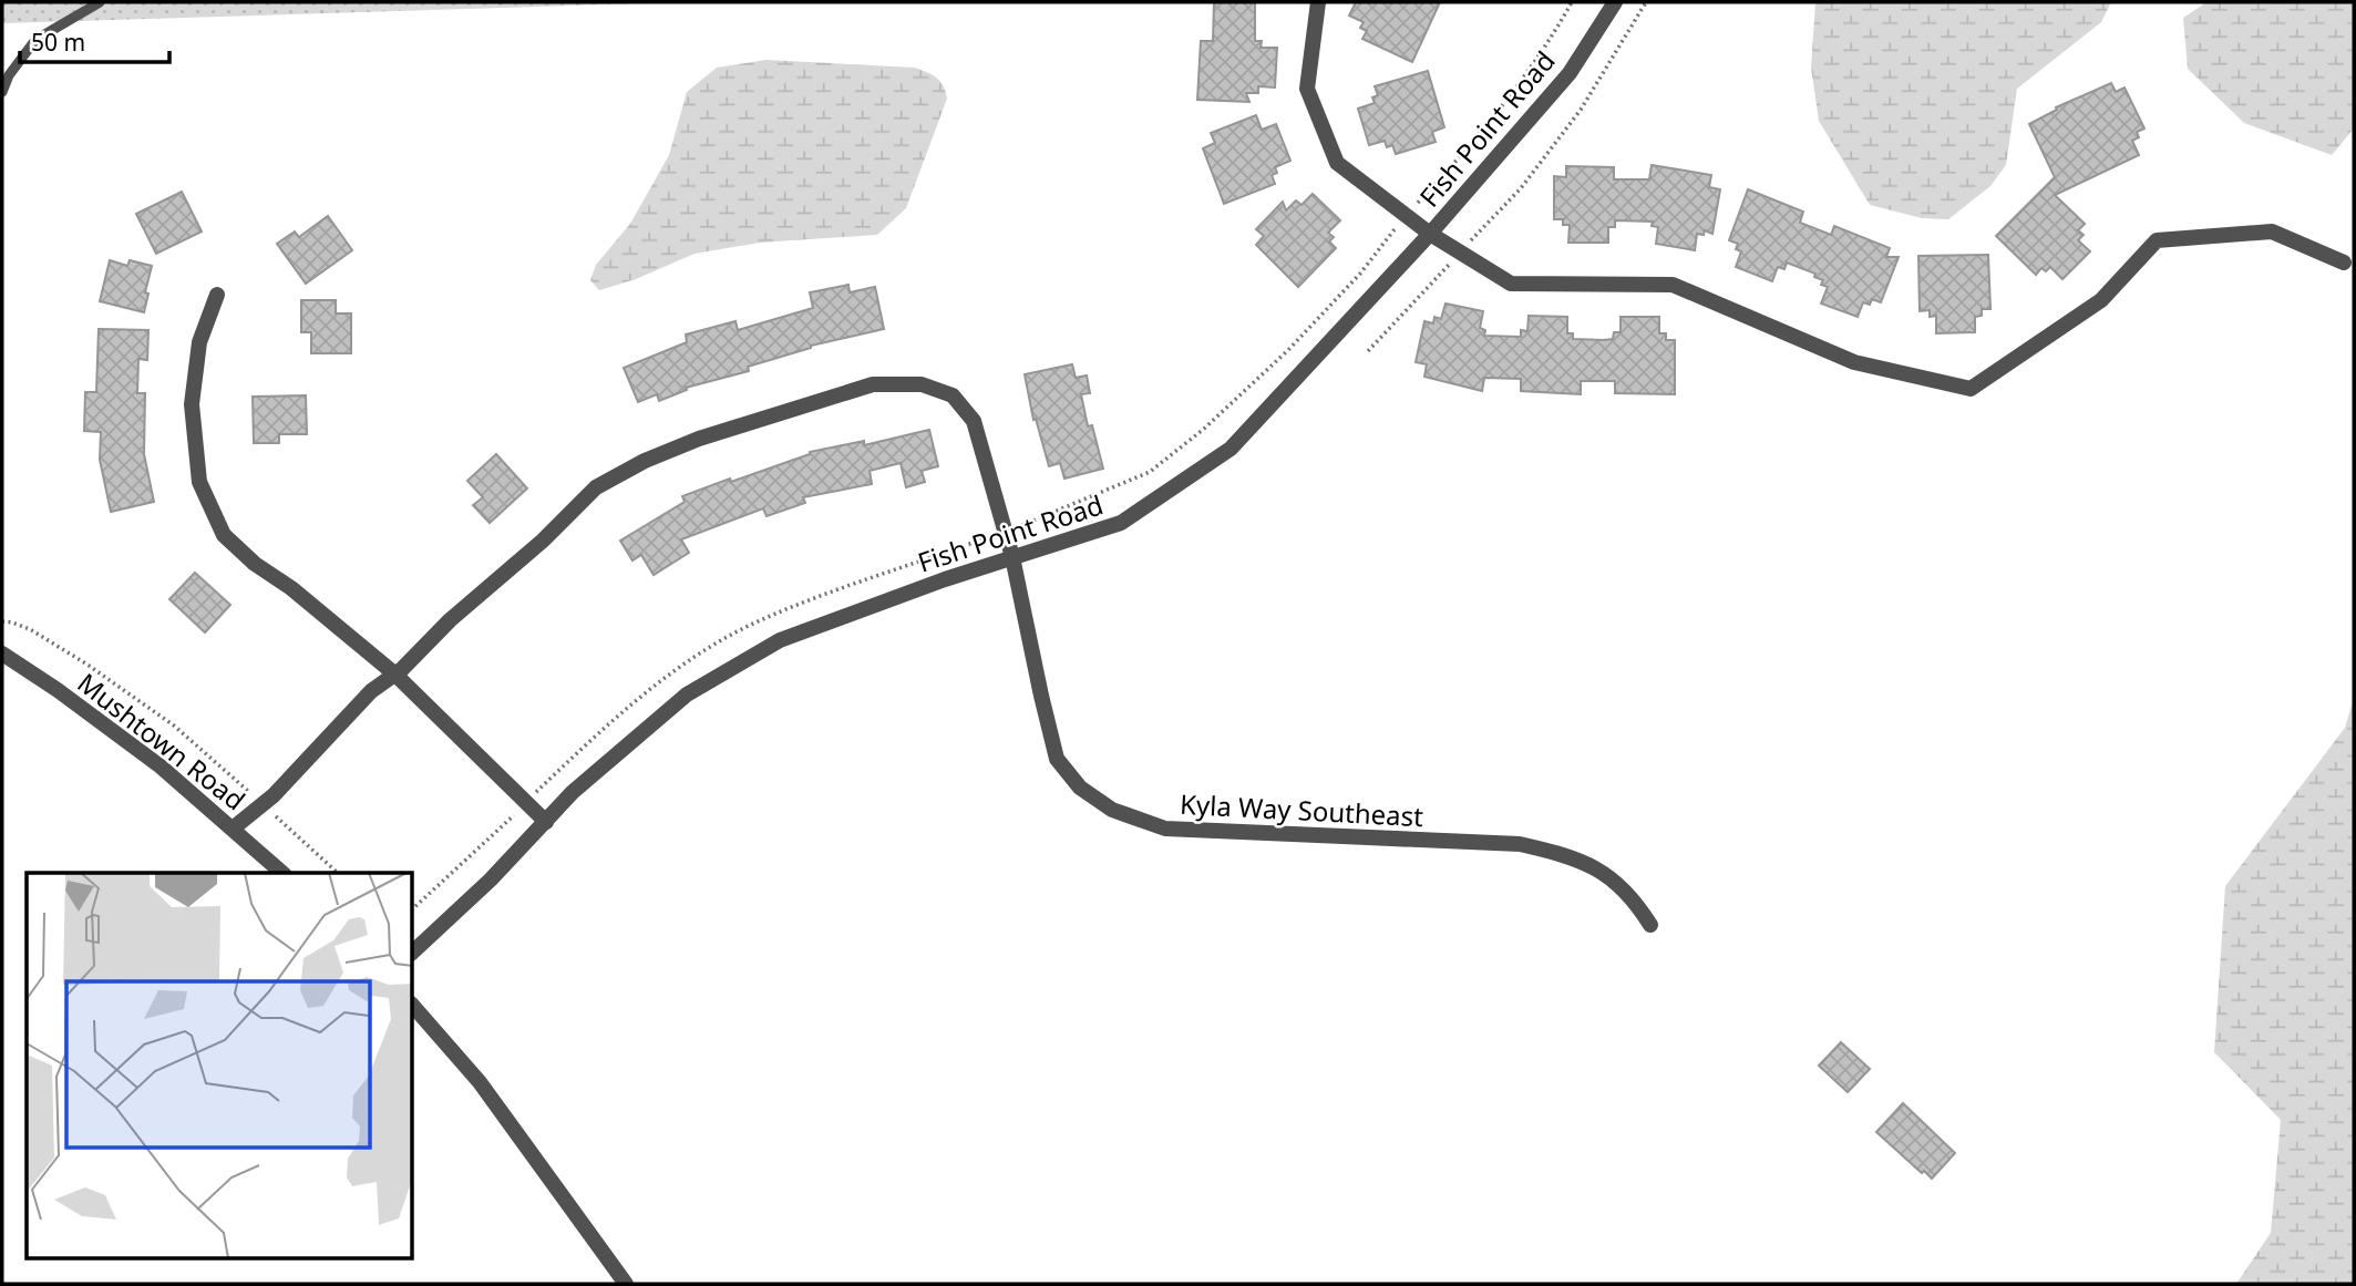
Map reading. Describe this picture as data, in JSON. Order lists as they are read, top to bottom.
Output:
{
  "streets": {
    "street": ["Fish Point Road", "Mushtown Road", "Kyla Way Southeast"]
  },
  "crossings": [
    ["Fish Point Road", "Kyla Way Southeast"],
    ["Mushtown Road", "Kyla Way Southeast"]
  ],
  "scale_bar": "50 m"
}
